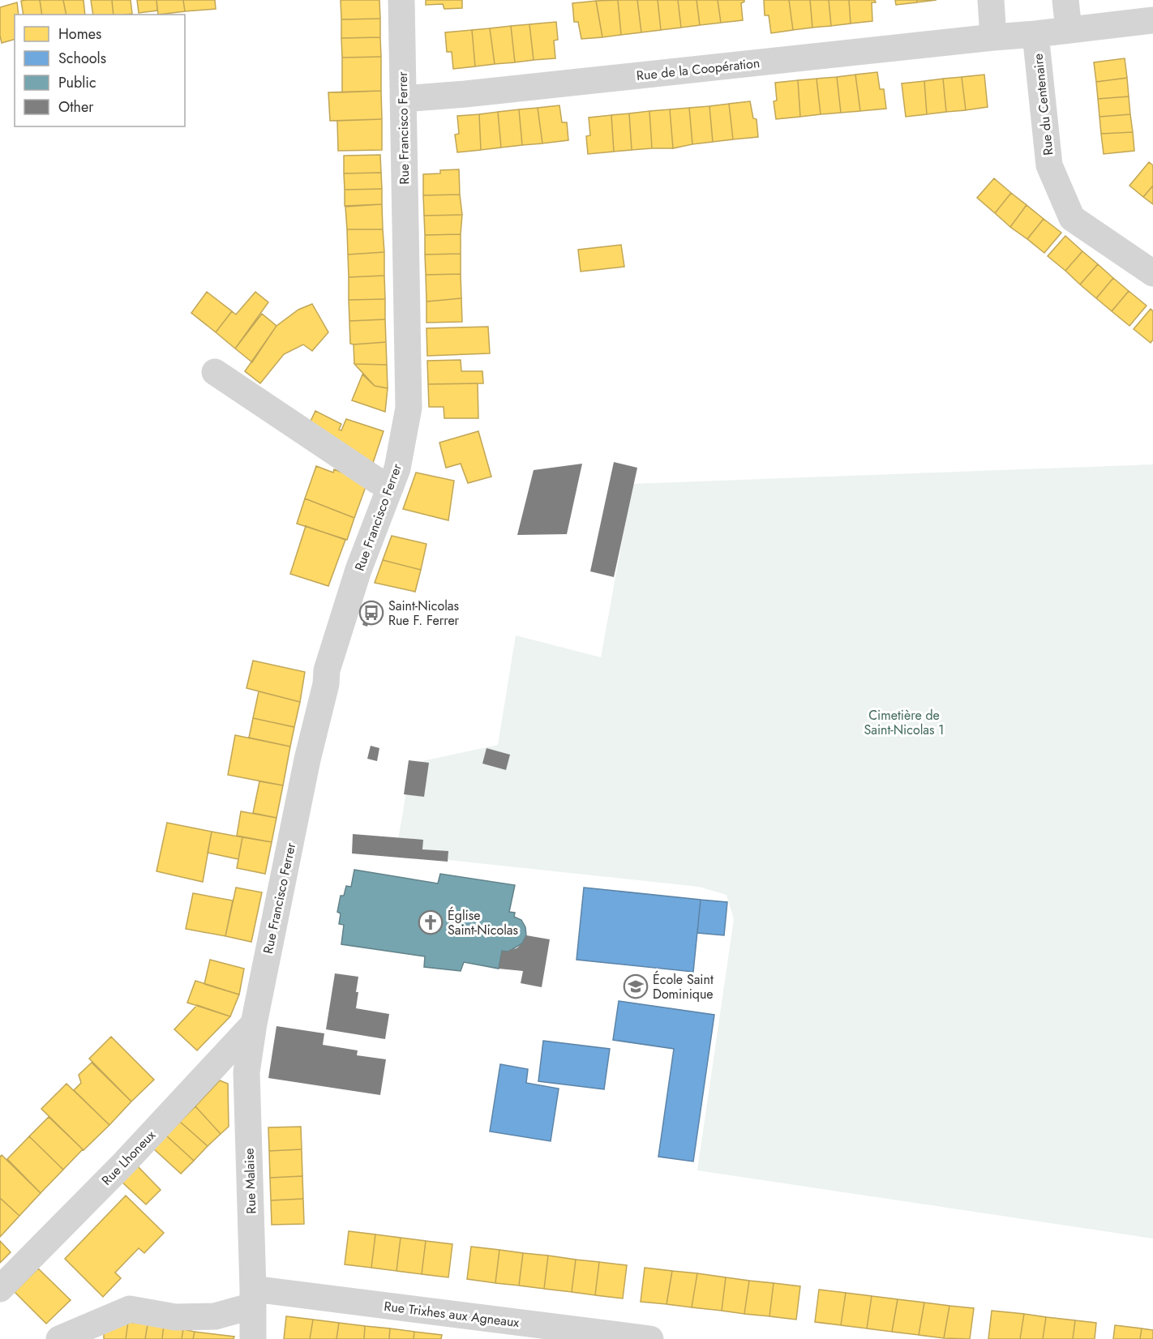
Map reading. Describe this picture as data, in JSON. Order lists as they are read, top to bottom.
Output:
{
  "streets": {
    "street": [
      "Rue de la Coopération",
      "Rue du Centenaire",
      "Rue Francisco Ferrer",
      "Rue Lhoneux",
      "Rue Malaise",
      "Rue Trixhes aux Agneaux"
    ]
  },
  "crossings": [
    ["Rue de la Coopération", "Rue du Centenaire"],
    ["Rue de la Coopération", "Rue Francisco Ferrer"],
    ["Rue Francisco Ferrer", "Rue Lhoneux"],
    ["Rue Francisco Ferrer", "Rue Malaise"],
    ["Rue Lhoneux", "Rue Malaise"],
    ["Rue Malaise", "Rue Trixhes aux Agneaux"]
  ],
  "parks": ["Cimetière de Saint-Nicolas 1"],
  "places": {
    "bus stop": ["Saint-Nicolas Rue F. Ferrer"],
    "church": ["Église Saint-Nicolas"],
    "school or university": ["École Saint Dominique"]
  },
  "legend": [
    "Homes",
    "Schools",
    "Public",
    "Other"
  ]
}
